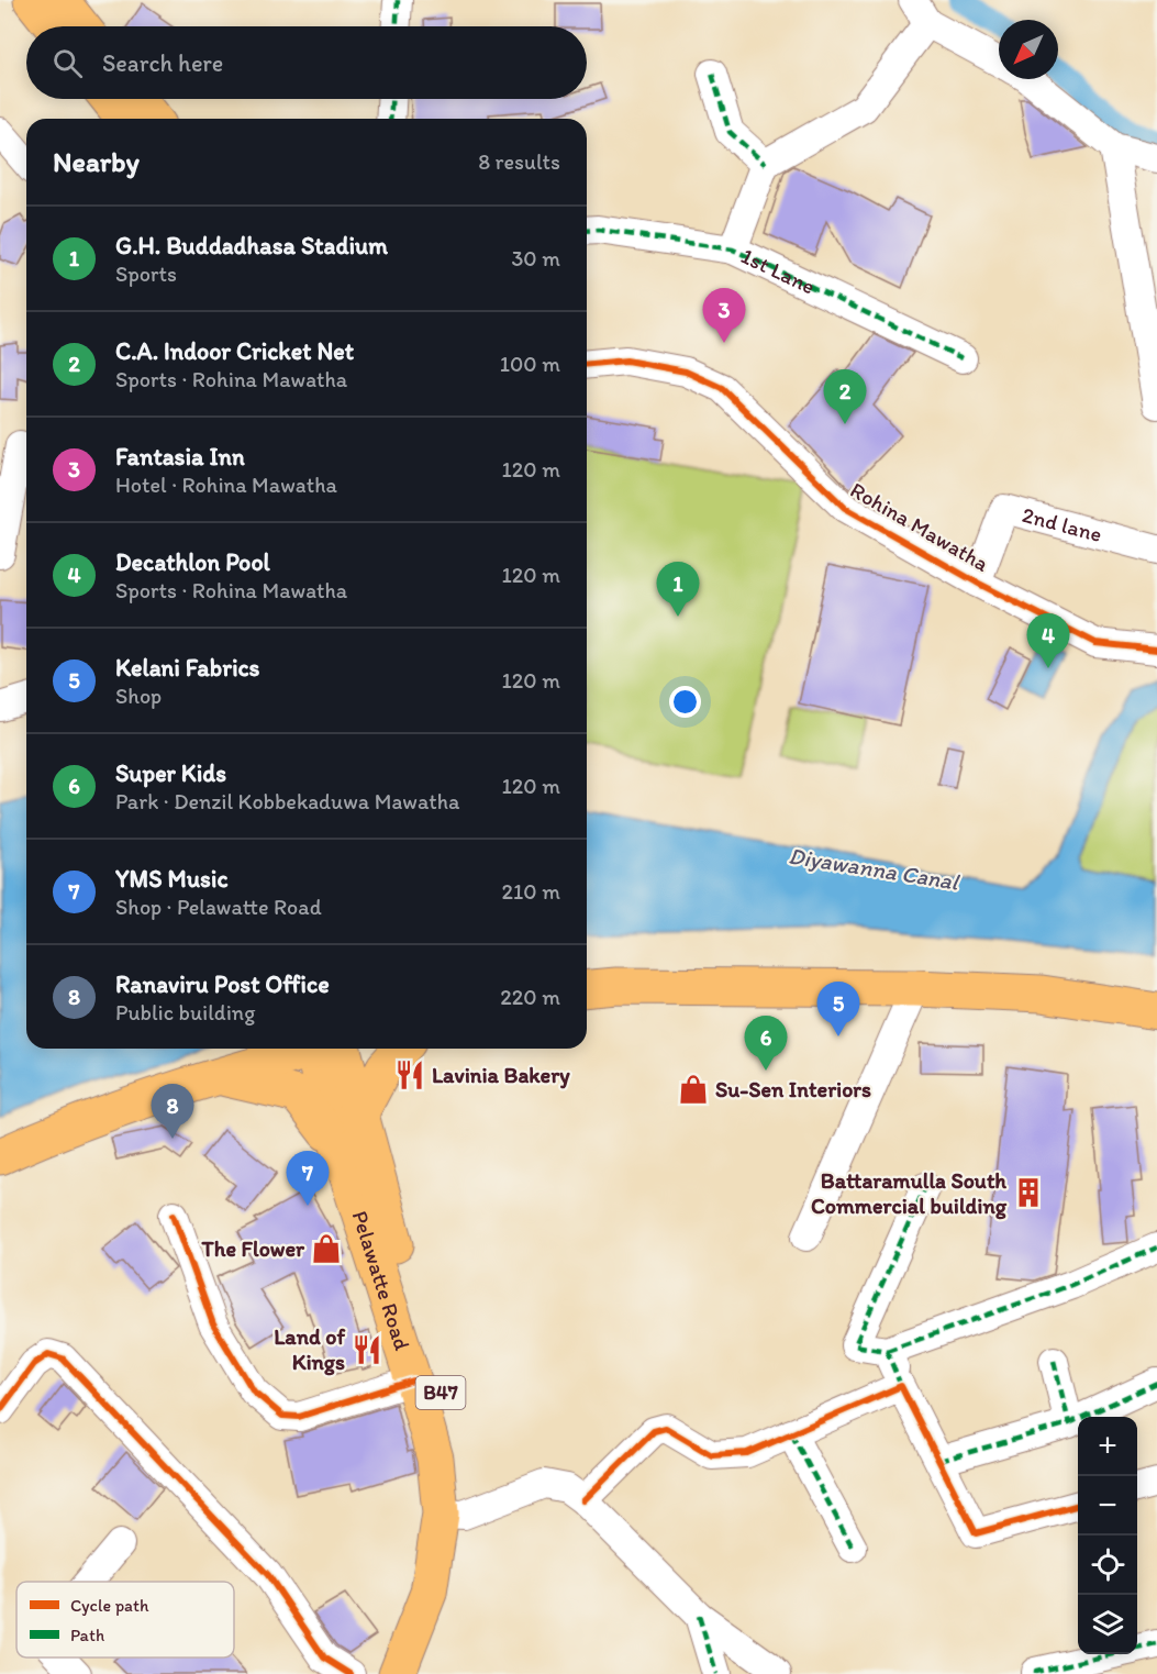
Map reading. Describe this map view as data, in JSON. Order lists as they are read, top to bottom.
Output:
{
  "streets": {
    "main road": ["Pelawatte Road", "B47"],
    "street": ["1st Lane", "2nd lane", "Rohina Mawatha"]
  },
  "crossings": [
    ["2nd lane", "Rohina Mawatha"]
  ],
  "water": ["Diyawanna Canal"],
  "places": {
    "restaurant": ["Lavinia Bakery", "Land of Kings"],
    "shop": ["Su-Sen Interiors", "The Flower"],
    "building": ["Battaramulla South Commercial building"]
  },
  "legend": ["Cycle path", "Path"],
  "north": "bottom left",
  "page": {
    "search": "Search here",
    "heading": ["Nearby", "8 results"],
    "list": [
      {
        "mark": "1",
        "name": "G.H. Buddadhasa Stadium",
        "note": "Sports",
        "value": "30 m"
      },
      {
        "mark": "2",
        "name": "C.A. Indoor Cricket Net",
        "note": "Sports · Rohina Mawatha",
        "value": "100 m"
      },
      {
        "mark": "3",
        "name": "Fantasia Inn",
        "note": "Hotel · Rohina Mawatha",
        "value": "120 m"
      },
      {
        "mark": "4",
        "name": "Decathlon Pool",
        "note": "Sports · Rohina Mawatha",
        "value": "120 m"
      },
      {
        "mark": "5",
        "name": "Kelani Fabrics",
        "note": "Shop",
        "value": "120 m"
      },
      {
        "mark": "6",
        "name": "Super Kids",
        "note": "Park · Denzil Kobbekaduwa Mawatha",
        "value": "120 m"
      },
      {
        "mark": "7",
        "name": "YMS Music",
        "note": "Shop · Pelawatte Road",
        "value": "210 m"
      },
      {
        "mark": "8",
        "name": "Ranaviru Post Office",
        "note": "Public building",
        "value": "220 m"
      }
    ],
    "pins": [
      "3",
      "2",
      "1",
      "4",
      "5",
      "6",
      "8",
      "7"
    ],
    "map_buttons": ["+", "−"]
  }
}
